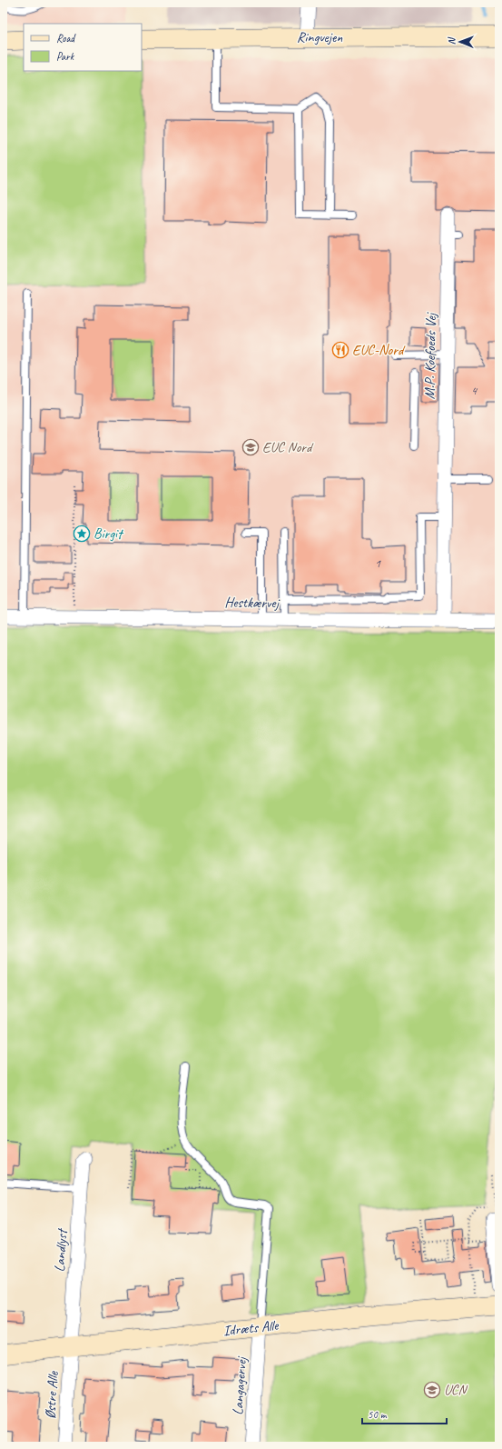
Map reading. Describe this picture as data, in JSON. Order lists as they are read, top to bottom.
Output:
{
  "streets": {
    "street": [
      "Ringvejen",
      "M.P. Koefoeds Vej",
      "Hestkærvej",
      "Landlyst",
      "Idræts Alle",
      "Langagervej",
      "Østre Alle"
    ]
  },
  "crossings": [
    ["M.P. Koefoeds Vej", "Hestkærvej"],
    ["Landlyst", "Idræts Alle"],
    ["Landlyst", "Østre Alle"],
    ["Idræts Alle", "Langagervej"],
    ["Idræts Alle", "Østre Alle"]
  ],
  "places": {
    "restaurant": ["EUC-Nord"],
    "school or university": ["EUC Nord", "UCN"],
    "place": ["Birgit"]
  },
  "house_numbers": ["4", "1"],
  "legend": ["Road", "Park"],
  "scale_bar": "50 m",
  "north": "left"
}
